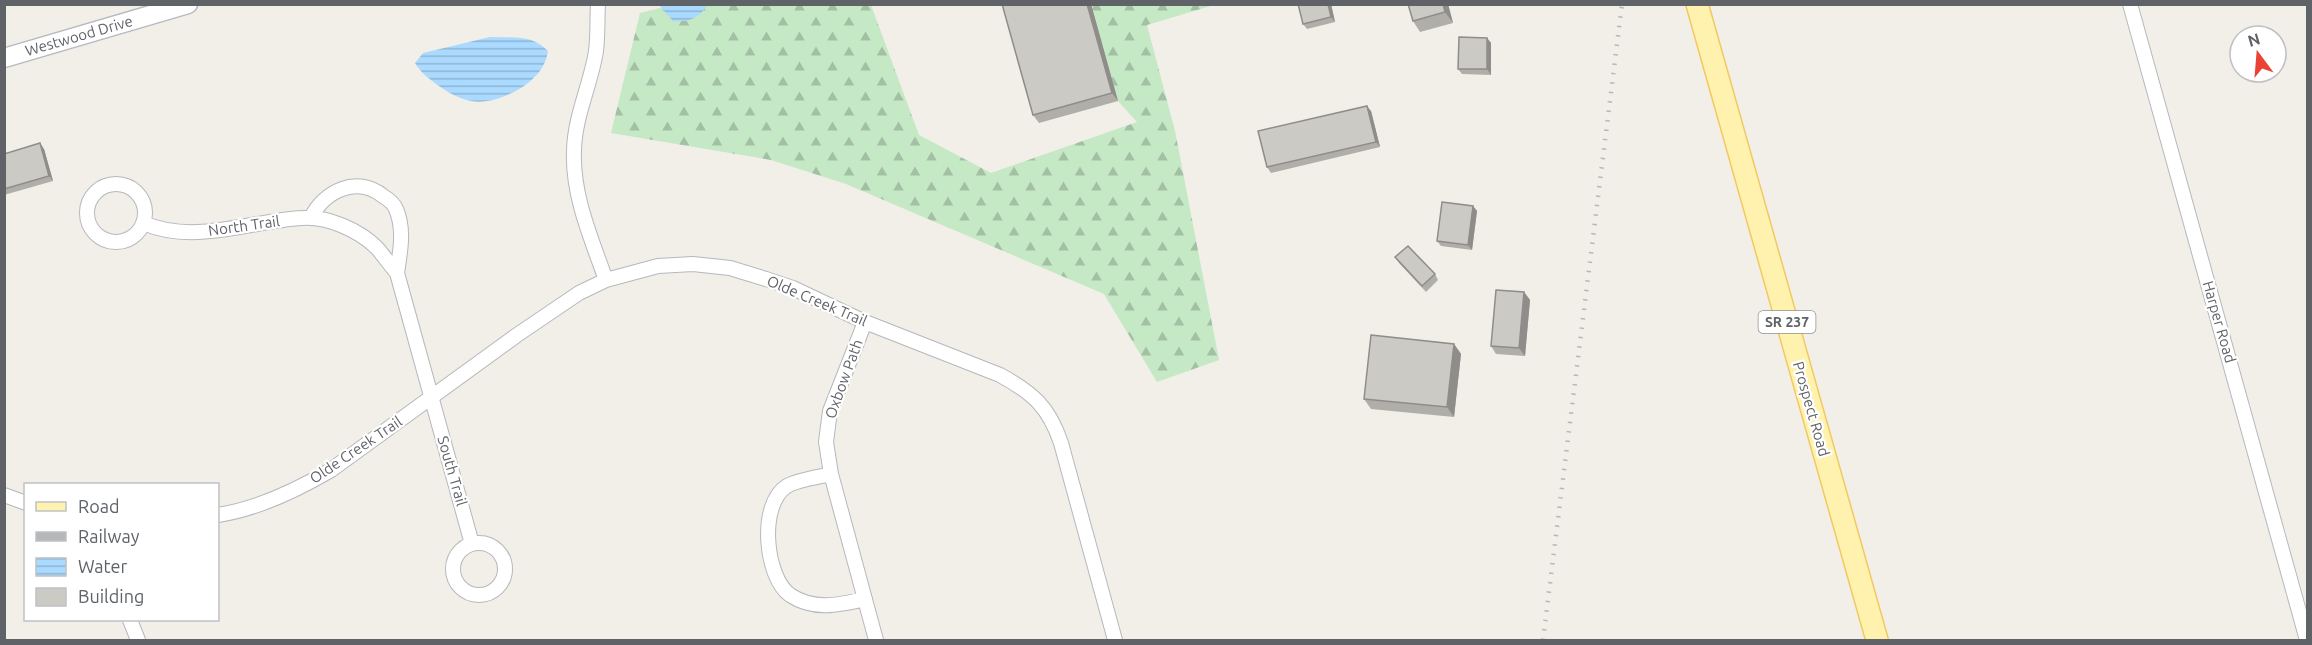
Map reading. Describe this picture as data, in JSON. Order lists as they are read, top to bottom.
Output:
{
  "streets": {
    "main road": ["SR 237", "Prospect Road"],
    "street": [
      "Westwood Drive",
      "North Trail",
      "Olde Creek Trail",
      "Harper Road",
      "Oxbow Path",
      "South Trail"
    ]
  },
  "crossings": [
    ["North Trail", "Olde Creek Trail"],
    ["North Trail", "South Trail"],
    ["Olde Creek Trail", "Oxbow Path"],
    ["Olde Creek Trail", "South Trail"]
  ],
  "legend": [
    "Road",
    "Railway",
    "Water",
    "Building"
  ],
  "north": "top"
}
